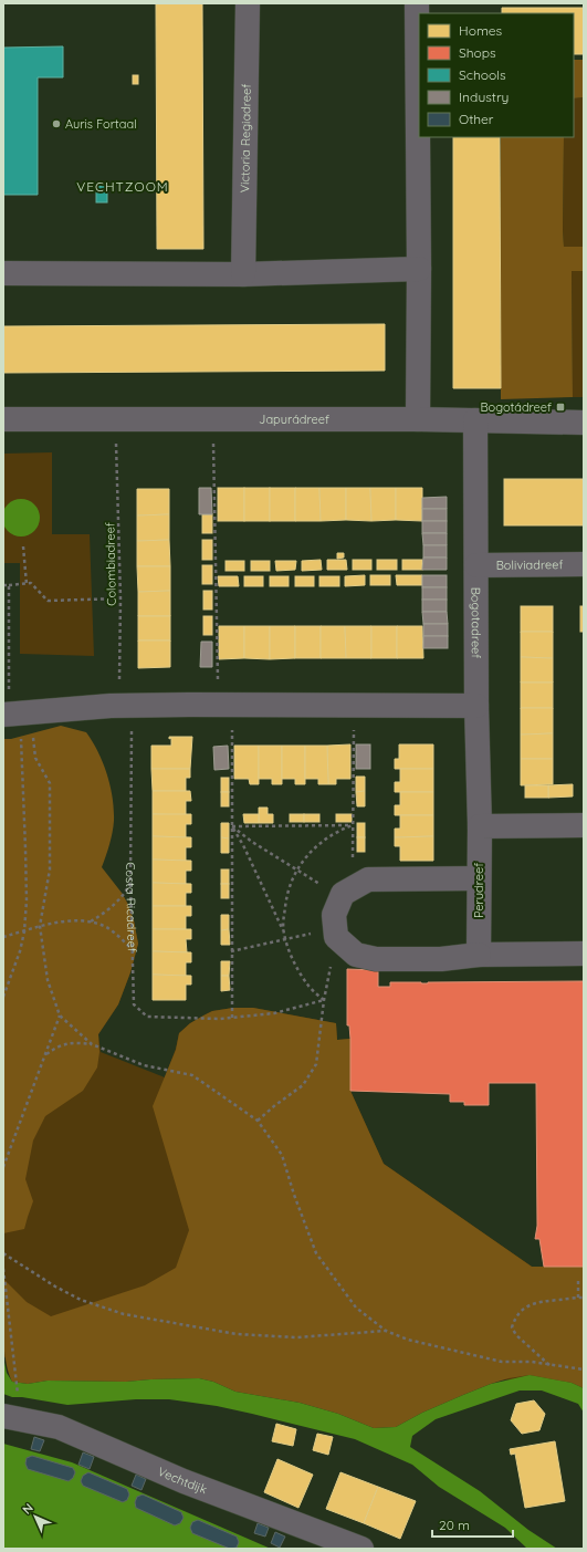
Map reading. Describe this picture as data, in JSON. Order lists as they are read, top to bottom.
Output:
{
  "streets": {
    "street": [
      "Victoria Regiadreef",
      "Japurádreef",
      "Boliviadreef",
      "Bogotadreef",
      "Perudreef",
      "Vechtdijk"
    ],
    "path": ["Colombiadreef", "Costa Ricadreef"]
  },
  "crossings": [
    ["Japurádreef", "Colombiadreef"],
    ["Japurádreef", "Bogotadreef"],
    ["Colombiadreef", "Costa Ricadreef"],
    ["Boliviadreef", "Bogotadreef"],
    ["Bogotadreef", "Perudreef"]
  ],
  "districts": ["VECHTZOOM"],
  "places": {
    "other": ["Auris Fortaal"],
    "transit": ["Bogotádreef"]
  },
  "legend": [
    "Homes",
    "Shops",
    "Schools",
    "Industry",
    "Other"
  ],
  "scale_bar": "20 m",
  "north": "top left"
}
